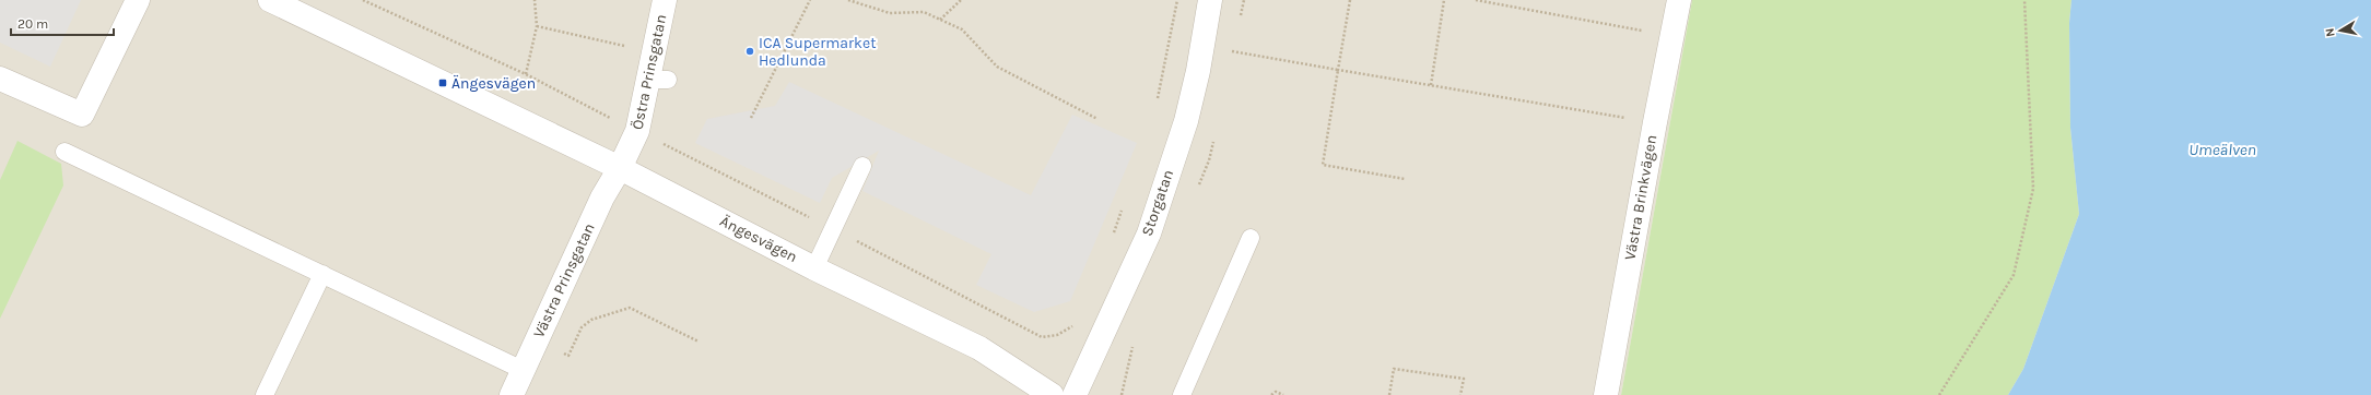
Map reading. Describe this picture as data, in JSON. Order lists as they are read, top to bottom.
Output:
{
  "streets": {
    "street": [
      "Östra Prinsgatan",
      "Västra Brinkvägen",
      "Storgatan",
      "Ängesvägen",
      "Västra Prinsgatan"
    ]
  },
  "crossings": [
    ["Östra Prinsgatan", "Ängesvägen"],
    ["Östra Prinsgatan", "Västra Prinsgatan"],
    ["Ängesvägen", "Västra Prinsgatan"]
  ],
  "water": ["Umeälven"],
  "places": {
    "other": ["ICA Supermarket Hedlunda"],
    "transit": ["Ängesvägen"]
  },
  "scale_bar": "20 m",
  "north": "left"
}
